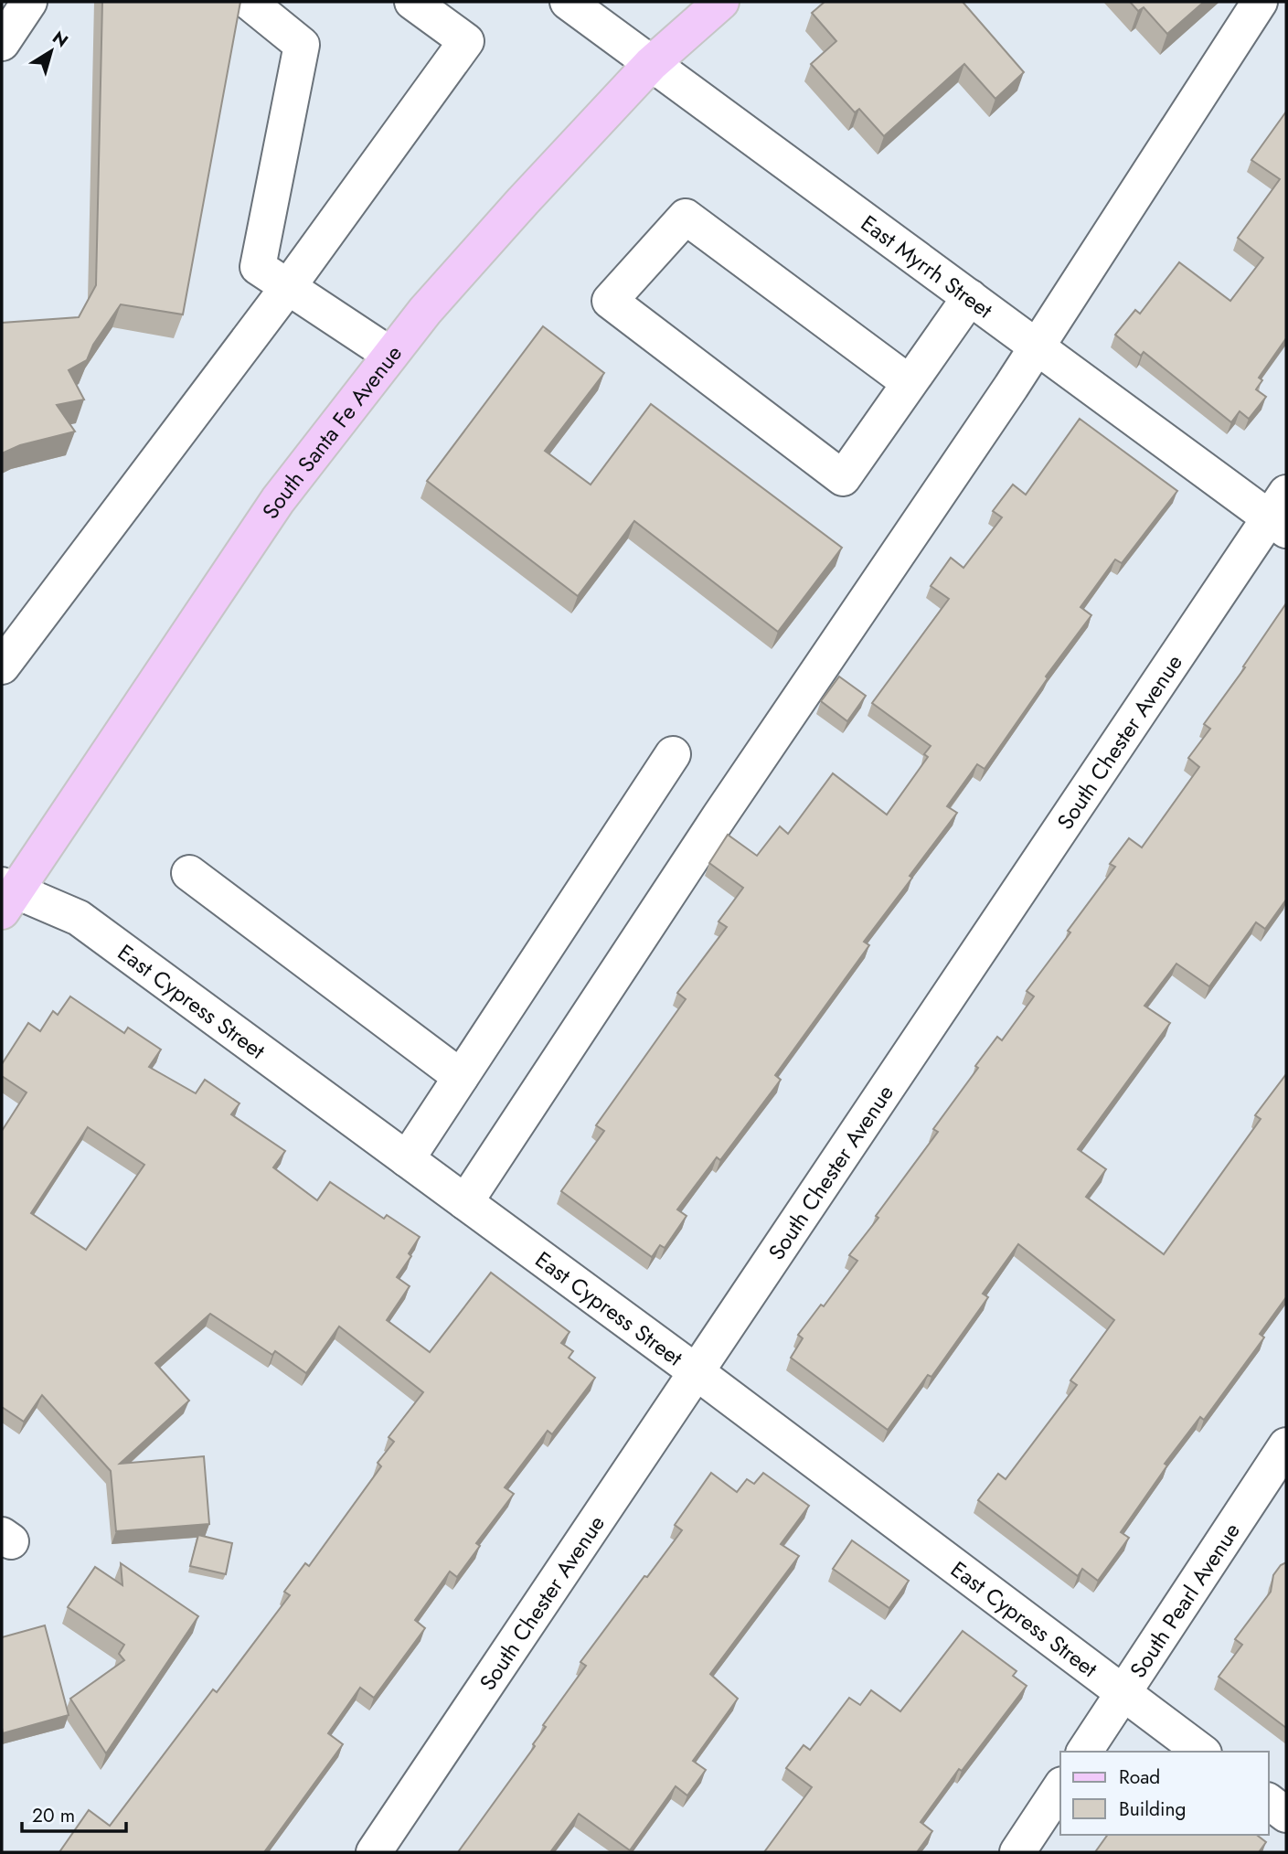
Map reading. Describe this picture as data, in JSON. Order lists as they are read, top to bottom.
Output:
{
  "streets": {
    "main road": ["South Santa Fe Avenue"],
    "street": [
      "East Myrrh Street",
      "South Chester Avenue",
      "East Cypress Street",
      "South Pearl Avenue"
    ]
  },
  "crossings": [
    ["East Myrrh Street", "South Santa Fe Avenue"],
    ["East Myrrh Street", "South Chester Avenue"],
    ["South Santa Fe Avenue", "East Cypress Street"],
    ["South Chester Avenue", "East Cypress Street"],
    ["East Cypress Street", "South Pearl Avenue"]
  ],
  "legend": ["Road", "Building"],
  "scale_bar": "20 m",
  "north": "top right"
}
